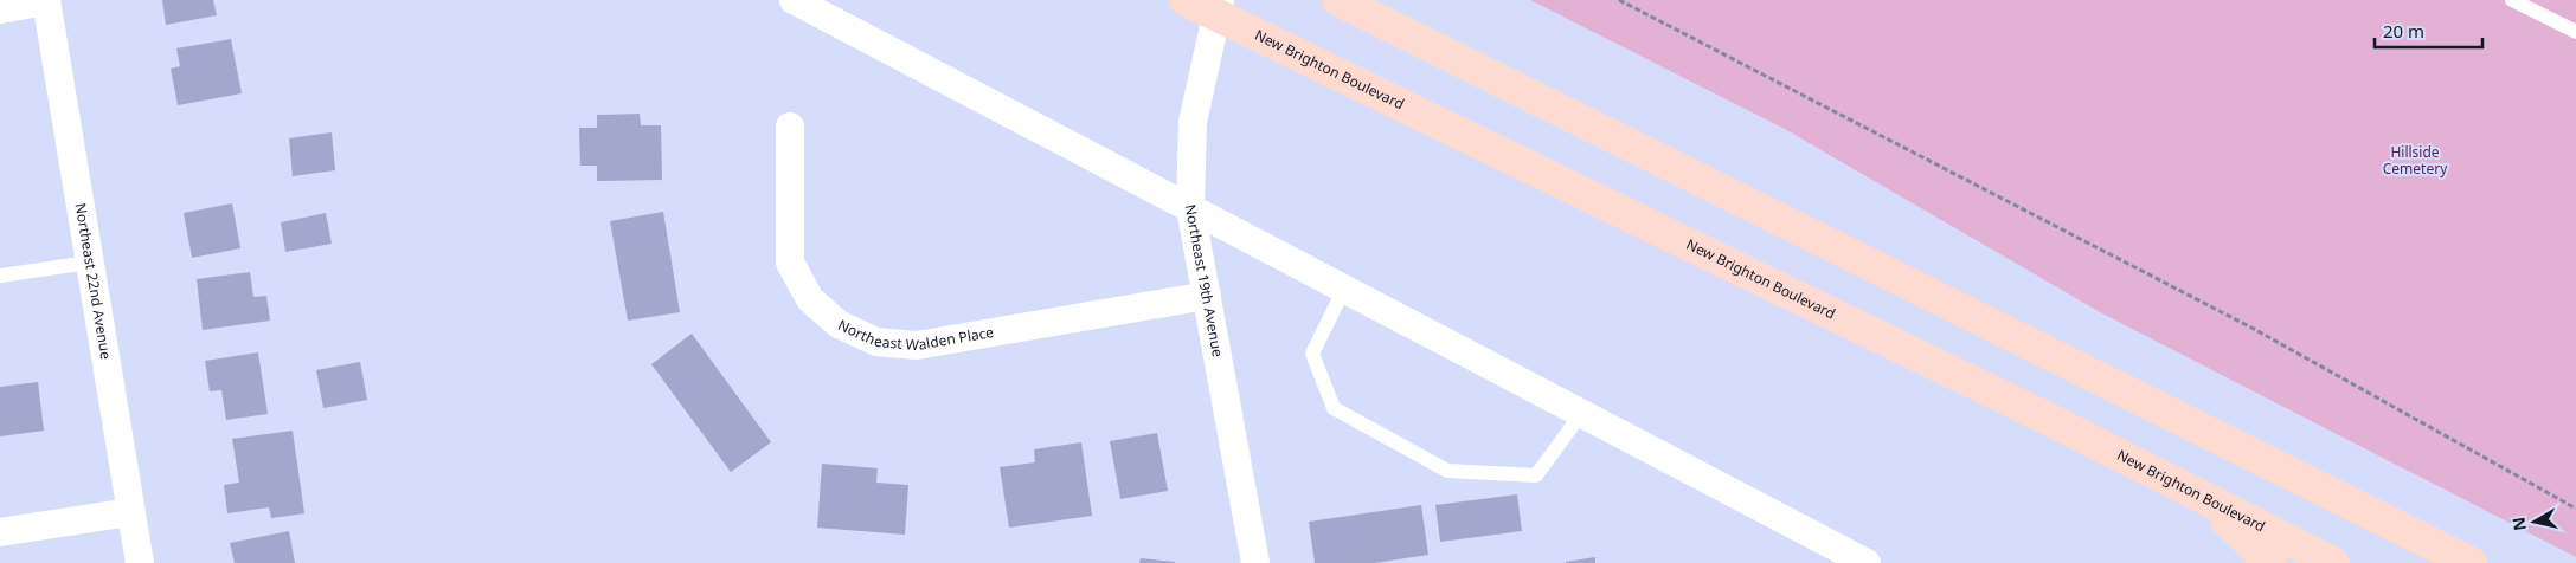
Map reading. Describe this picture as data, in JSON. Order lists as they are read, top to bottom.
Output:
{
  "streets": {
    "main road": ["New Brighton Boulevard"],
    "street": ["Northeast 22nd Avenue", "Northeast 19th Avenue", "Northeast Walden Place"]
  },
  "crossings": [
    ["New Brighton Boulevard", "Northeast 19th Avenue"],
    ["Northeast 19th Avenue", "Northeast Walden Place"]
  ],
  "parks": ["Hillside Cemetery"],
  "scale_bar": "20 m",
  "north": "left"
}
